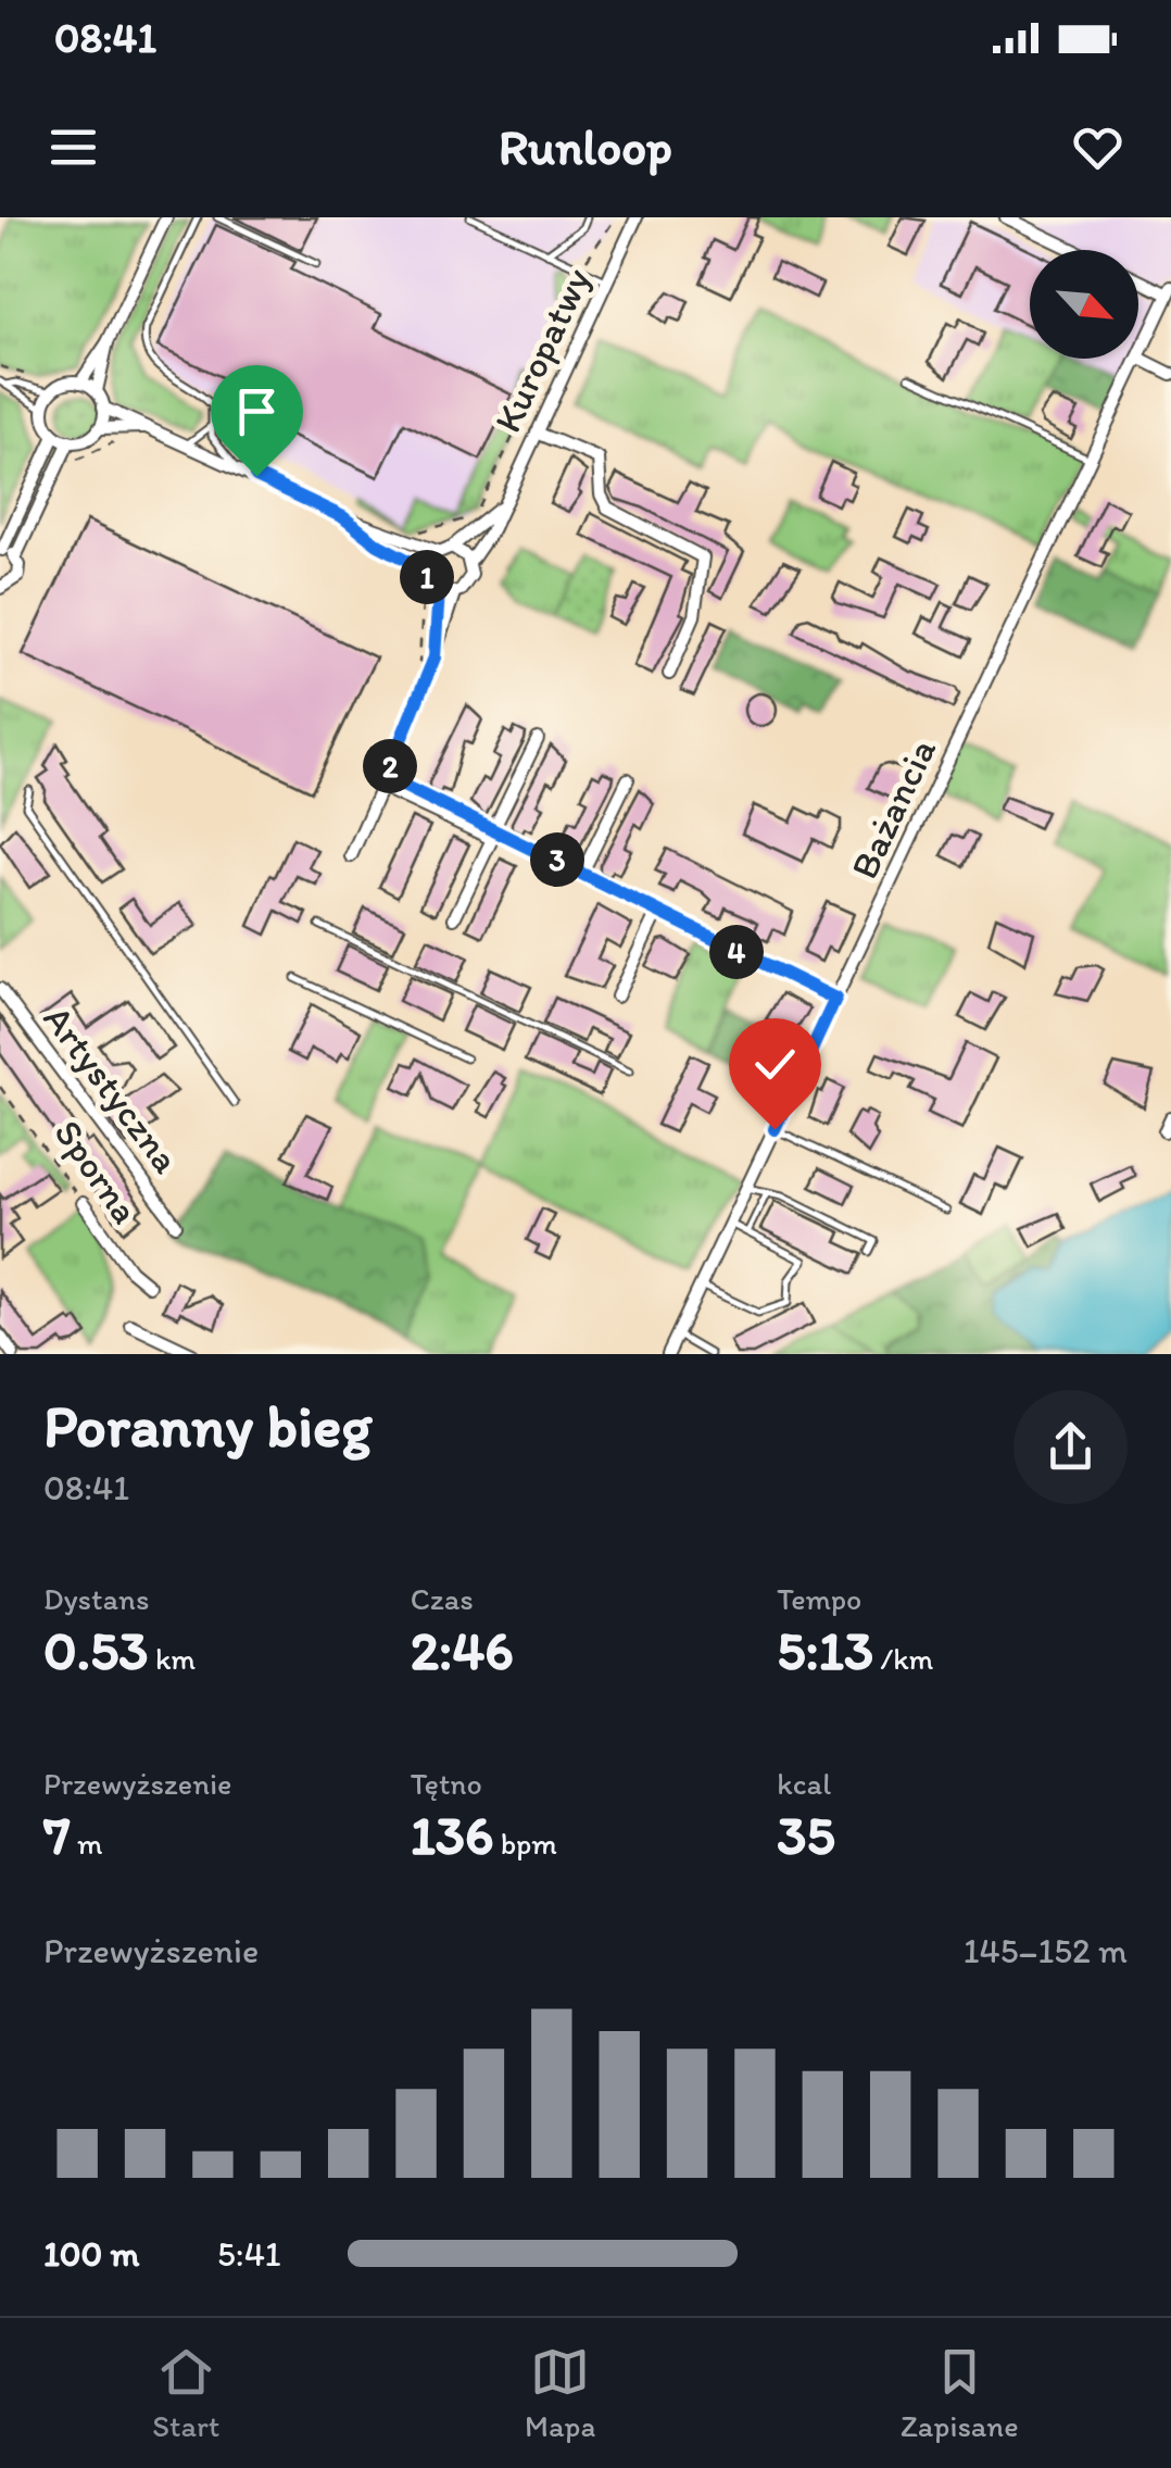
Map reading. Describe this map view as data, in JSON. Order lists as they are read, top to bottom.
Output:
{
  "streets": {
    "street": [
      "Kuropatwy",
      "Bażancia",
      "Artystyczna",
      "Sporna"
    ]
  },
  "north": "bottom right",
  "page": {
    "status": "08:41",
    "header": "Runloop",
    "pins": [
      "1",
      "2",
      "3",
      "4"
    ],
    "heading": ["Poranny bieg", "08:41"],
    "stats": [
      ["Dystans", "0.53 km"],
      ["Czas", "2:46"],
      ["Tempo", "5:13 /km"],
      ["Przewyższenie", "7 m"],
      ["Tętno", "136 bpm"],
      ["kcal", "35"]
    ],
    "chart": ["Przewyższenie", "145–152 m"],
    "list": [
      {
        "name": "100 m",
        "note": "5:41"
      }
    ],
    "tabs": ["Start", "Mapa", "Zapisane"]
  }
}
